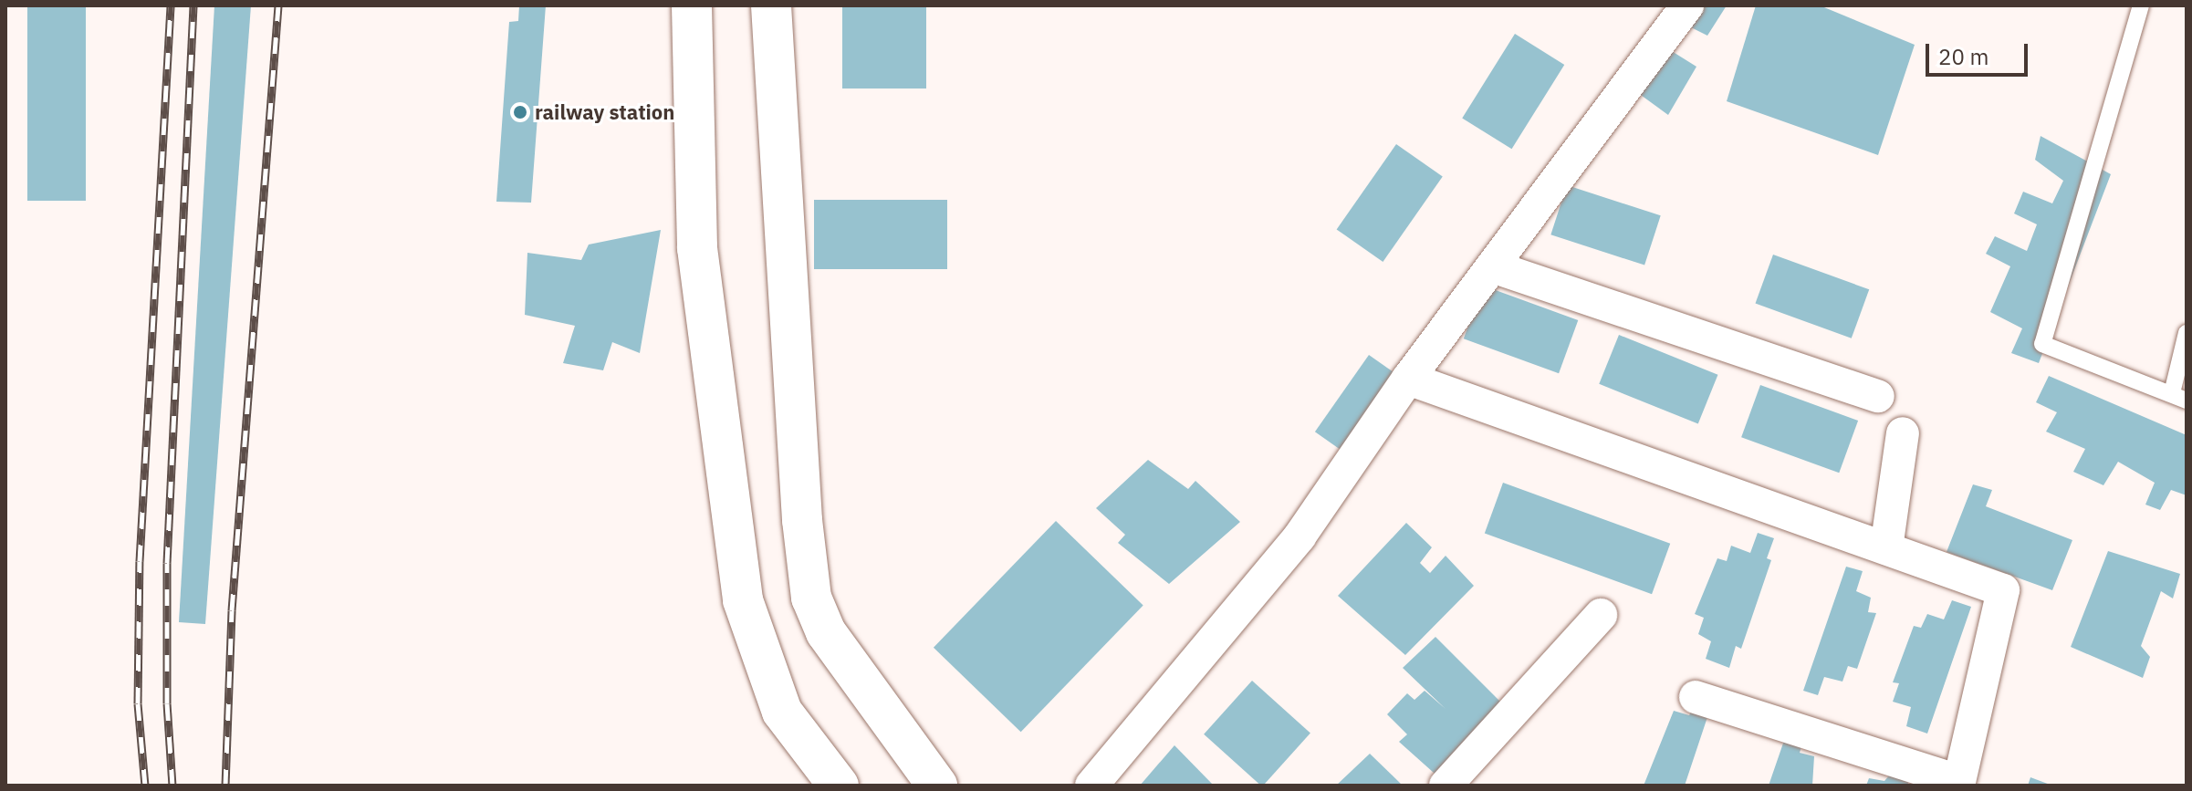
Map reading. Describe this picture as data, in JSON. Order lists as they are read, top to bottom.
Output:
{
  "places": ["railway station"],
  "scale_bar": "20 m"
}
